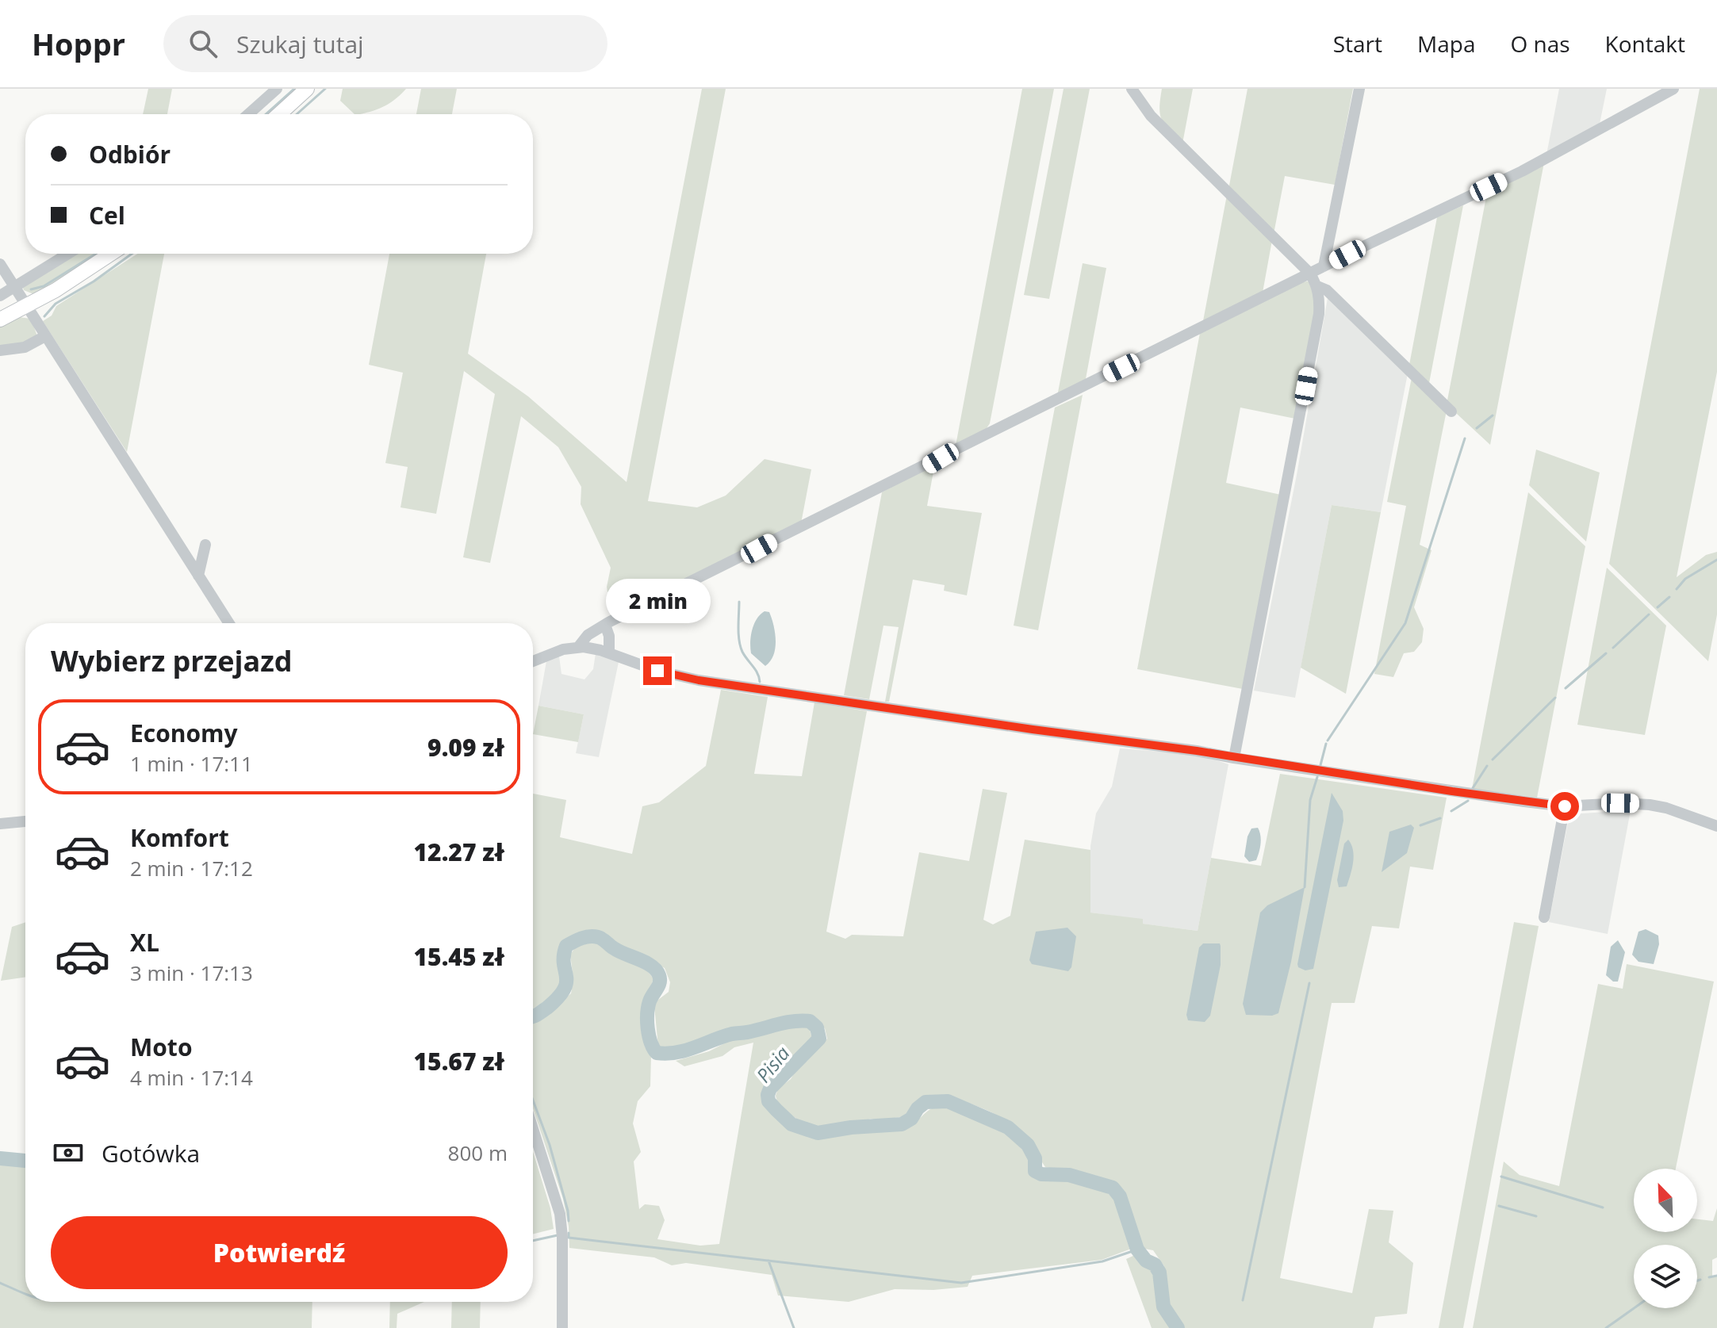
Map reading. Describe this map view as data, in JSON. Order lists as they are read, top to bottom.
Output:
{
  "water": ["Pisia"],
  "north": "top left",
  "page": {
    "header": "Hoppr",
    "search": "Szukaj tutaj",
    "nav": [
      "Start",
      "Mapa",
      "O nas",
      "Kontakt"
    ],
    "banner": ["Odbiór", "Cel"],
    "bubble": "2 min",
    "heading": "Wybierz przejazd",
    "list": [
      {
        "name": "Economy",
        "note": "1 min · 17:11",
        "value": "9.09 zł"
      },
      {
        "name": "Komfort",
        "note": "2 min · 17:12",
        "value": "12.27 zł"
      },
      {
        "name": "XL",
        "note": "3 min · 17:13",
        "value": "15.45 zł"
      },
      {
        "name": "Moto",
        "note": "4 min · 17:14",
        "value": "15.67 zł"
      }
    ],
    "pay": ["Gotówka", "800 m"],
    "buttons": "Potwierdź"
  }
}
